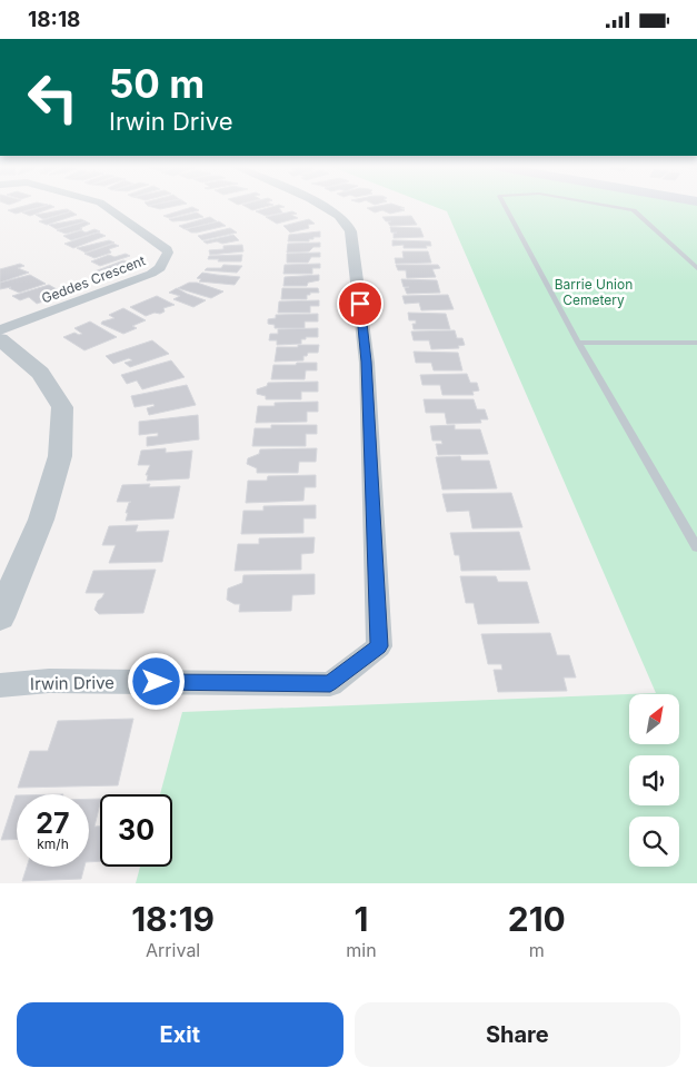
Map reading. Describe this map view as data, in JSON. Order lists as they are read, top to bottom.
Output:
{
  "streets": {
    "street": ["Geddes Crescent", "Irwin Drive"]
  },
  "parks": ["Barrie Union Cemetery"],
  "north": "top right",
  "page": {
    "status": "18:18",
    "turn": ["50 m", "Irwin Drive"],
    "speed": "27 km/h",
    "limit": "30",
    "eta": [
      "18:19",
      "Arrival",
      "1",
      "min",
      "210",
      "m"
    ],
    "buttons": ["Exit", "Share"]
  }
}
